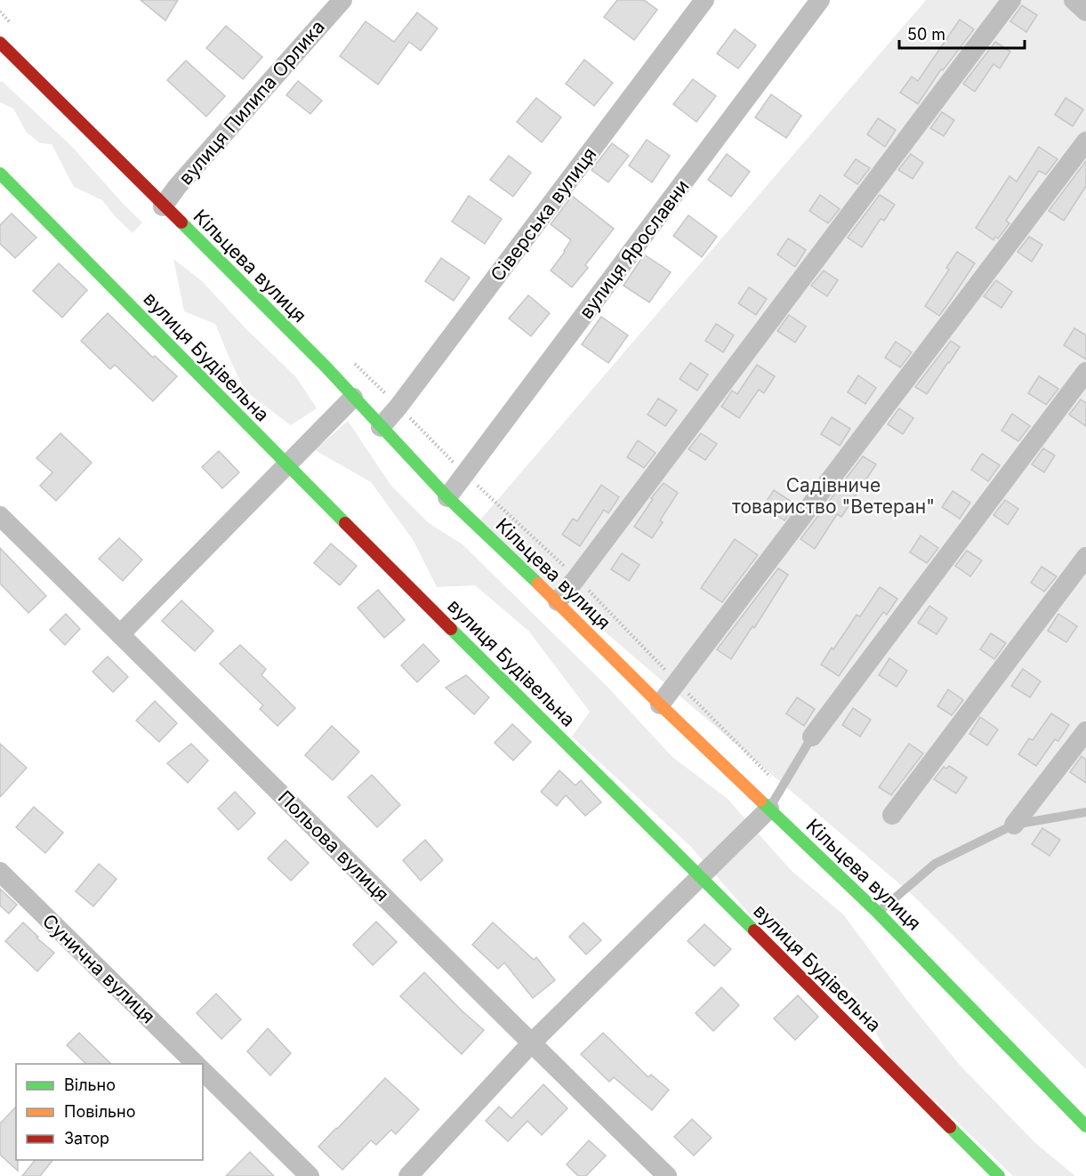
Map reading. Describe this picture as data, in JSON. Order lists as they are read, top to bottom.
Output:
{
  "streets": {
    "main road": ["Кільцева вулиця", "вулиця Будівельна"],
    "street": [
      "вулиця Пилипа Орлика",
      "Сіверська вулиця",
      "вулиця Ярославни",
      "Польова вулиця",
      "Сунична вулиця"
    ]
  },
  "crossings": [
    ["вулиця Пилипа Орлика", "Кільцева вулиця"],
    ["Сіверська вулиця", "Кільцева вулиця"],
    ["вулиця Ярославни", "Кільцева вулиця"]
  ],
  "parks": ["Садівниче товариство \"Ветеран\""],
  "legend": ["Вільно", "Повільно", "Затор"],
  "scale_bar": "50 m"
}
